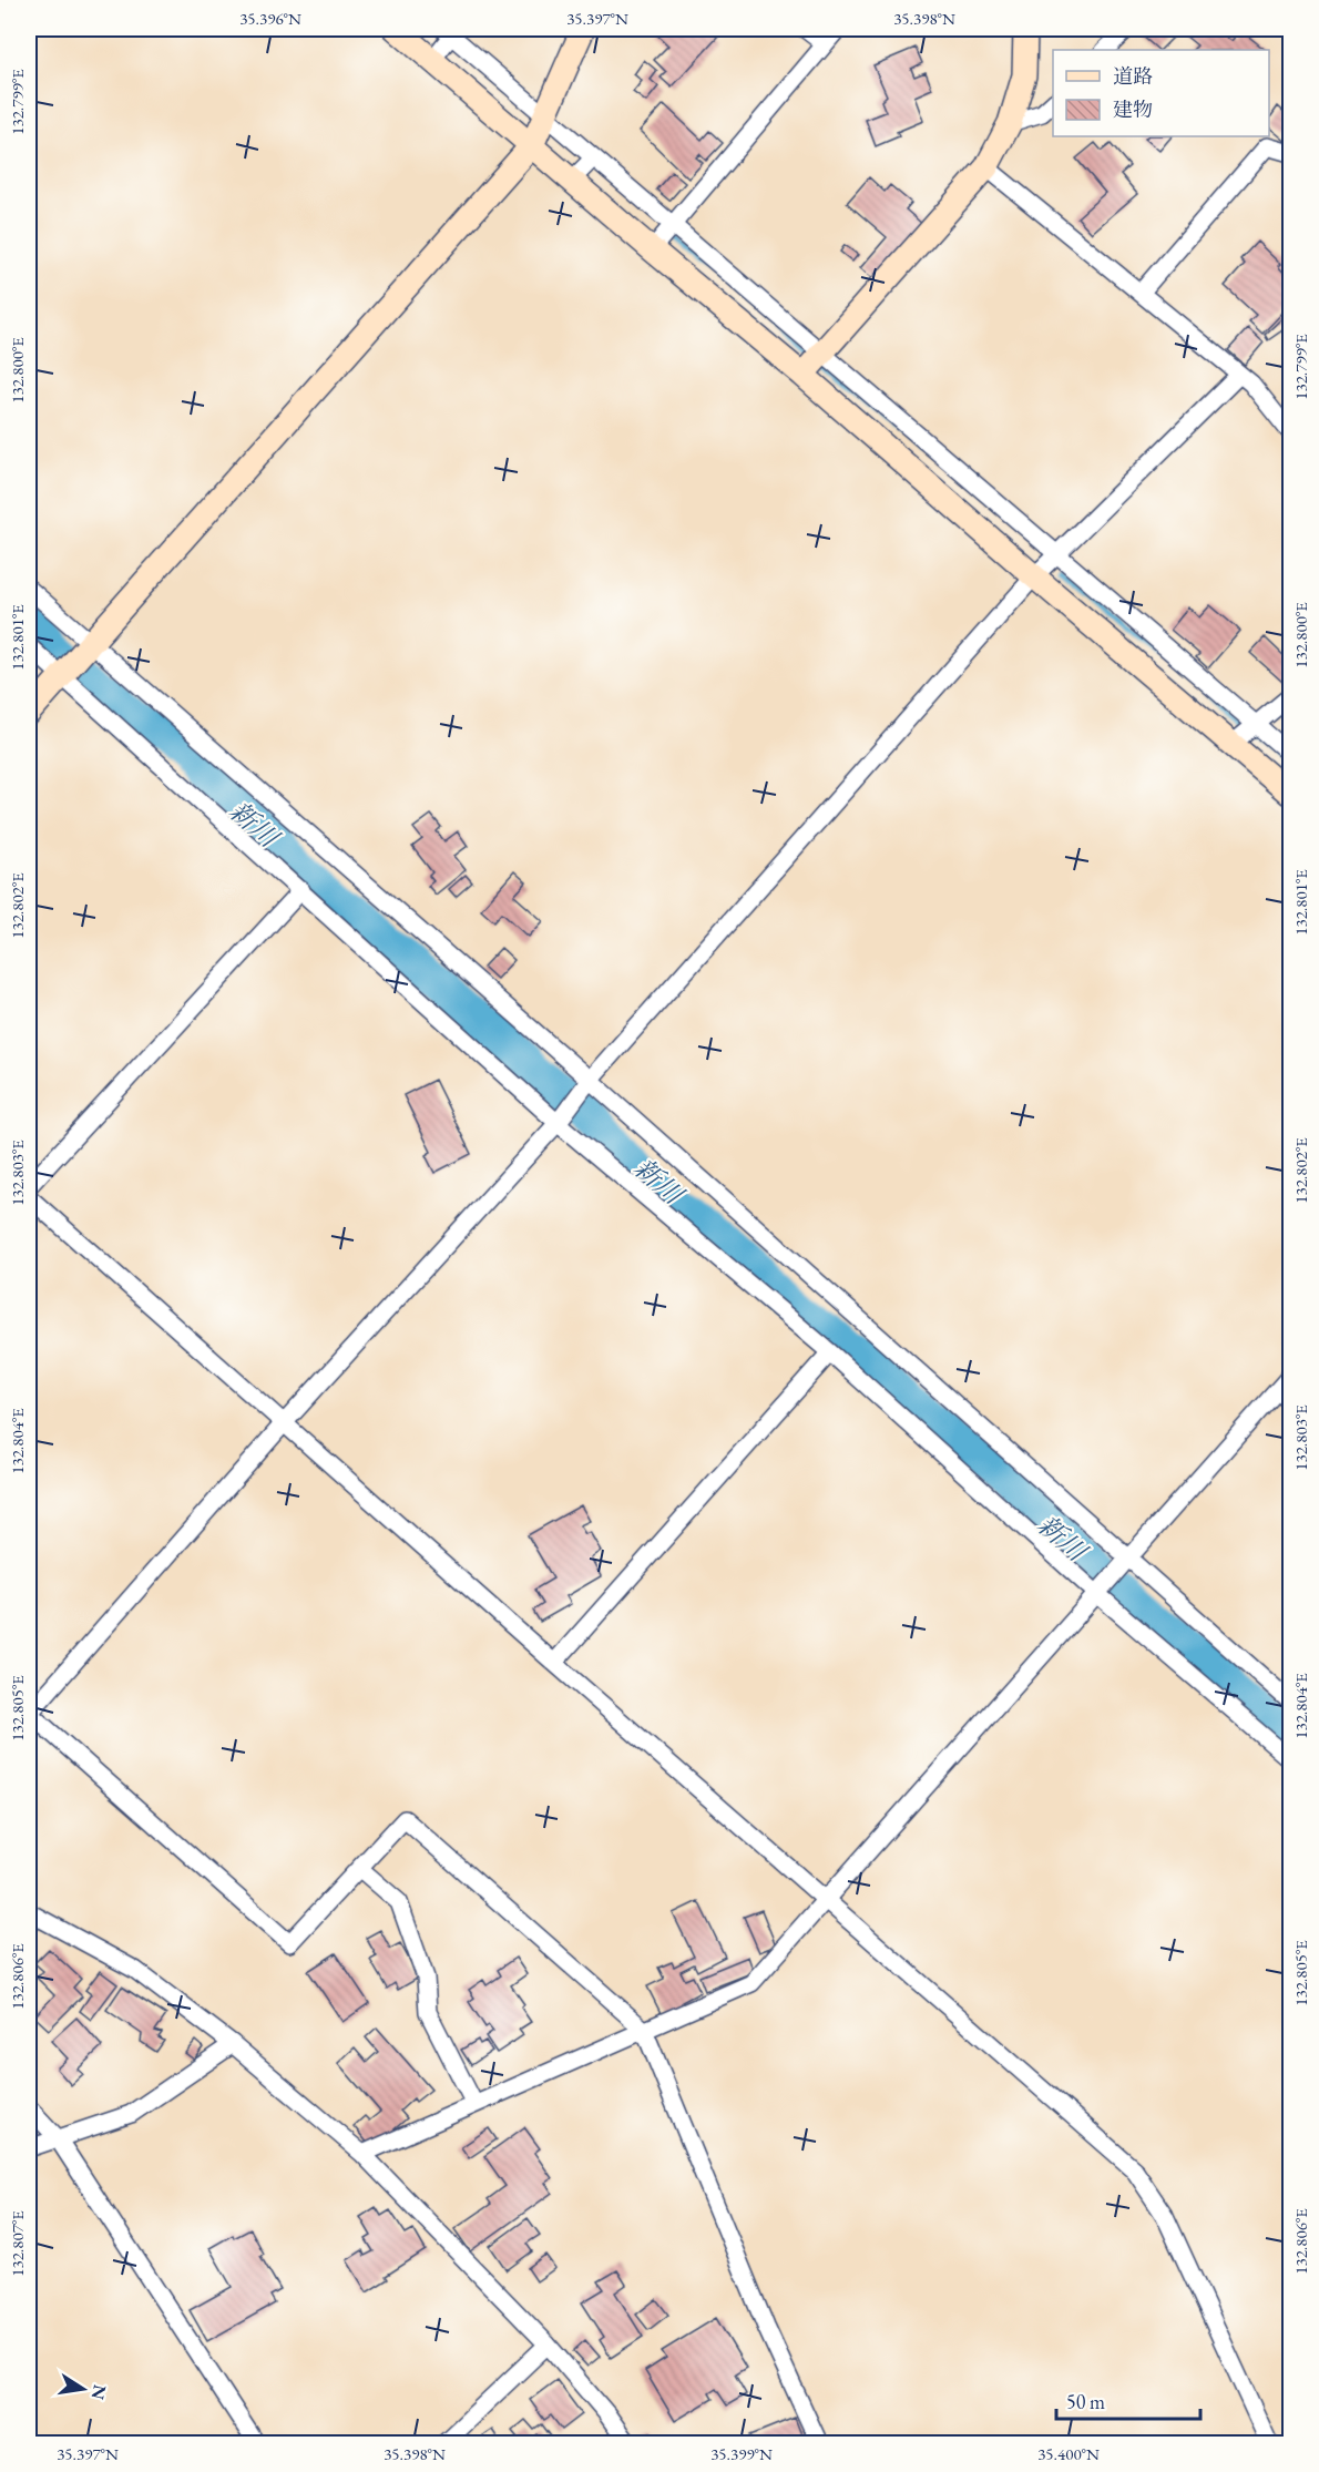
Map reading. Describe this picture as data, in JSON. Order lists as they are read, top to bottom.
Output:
{
  "water": ["新川"],
  "legend": ["道路", "建物"],
  "scale_bar": "50 m",
  "north": "right",
  "coordinates": [
    "35.396°N",
    "35.397°N",
    "35.398°N",
    "132.799°E",
    "132.800°E",
    "132.801°E",
    "132.802°E",
    "132.803°E",
    "132.804°E",
    "132.805°E",
    "132.806°E",
    "132.807°E",
    "35.399°N",
    "35.400°N"
  ]
}
